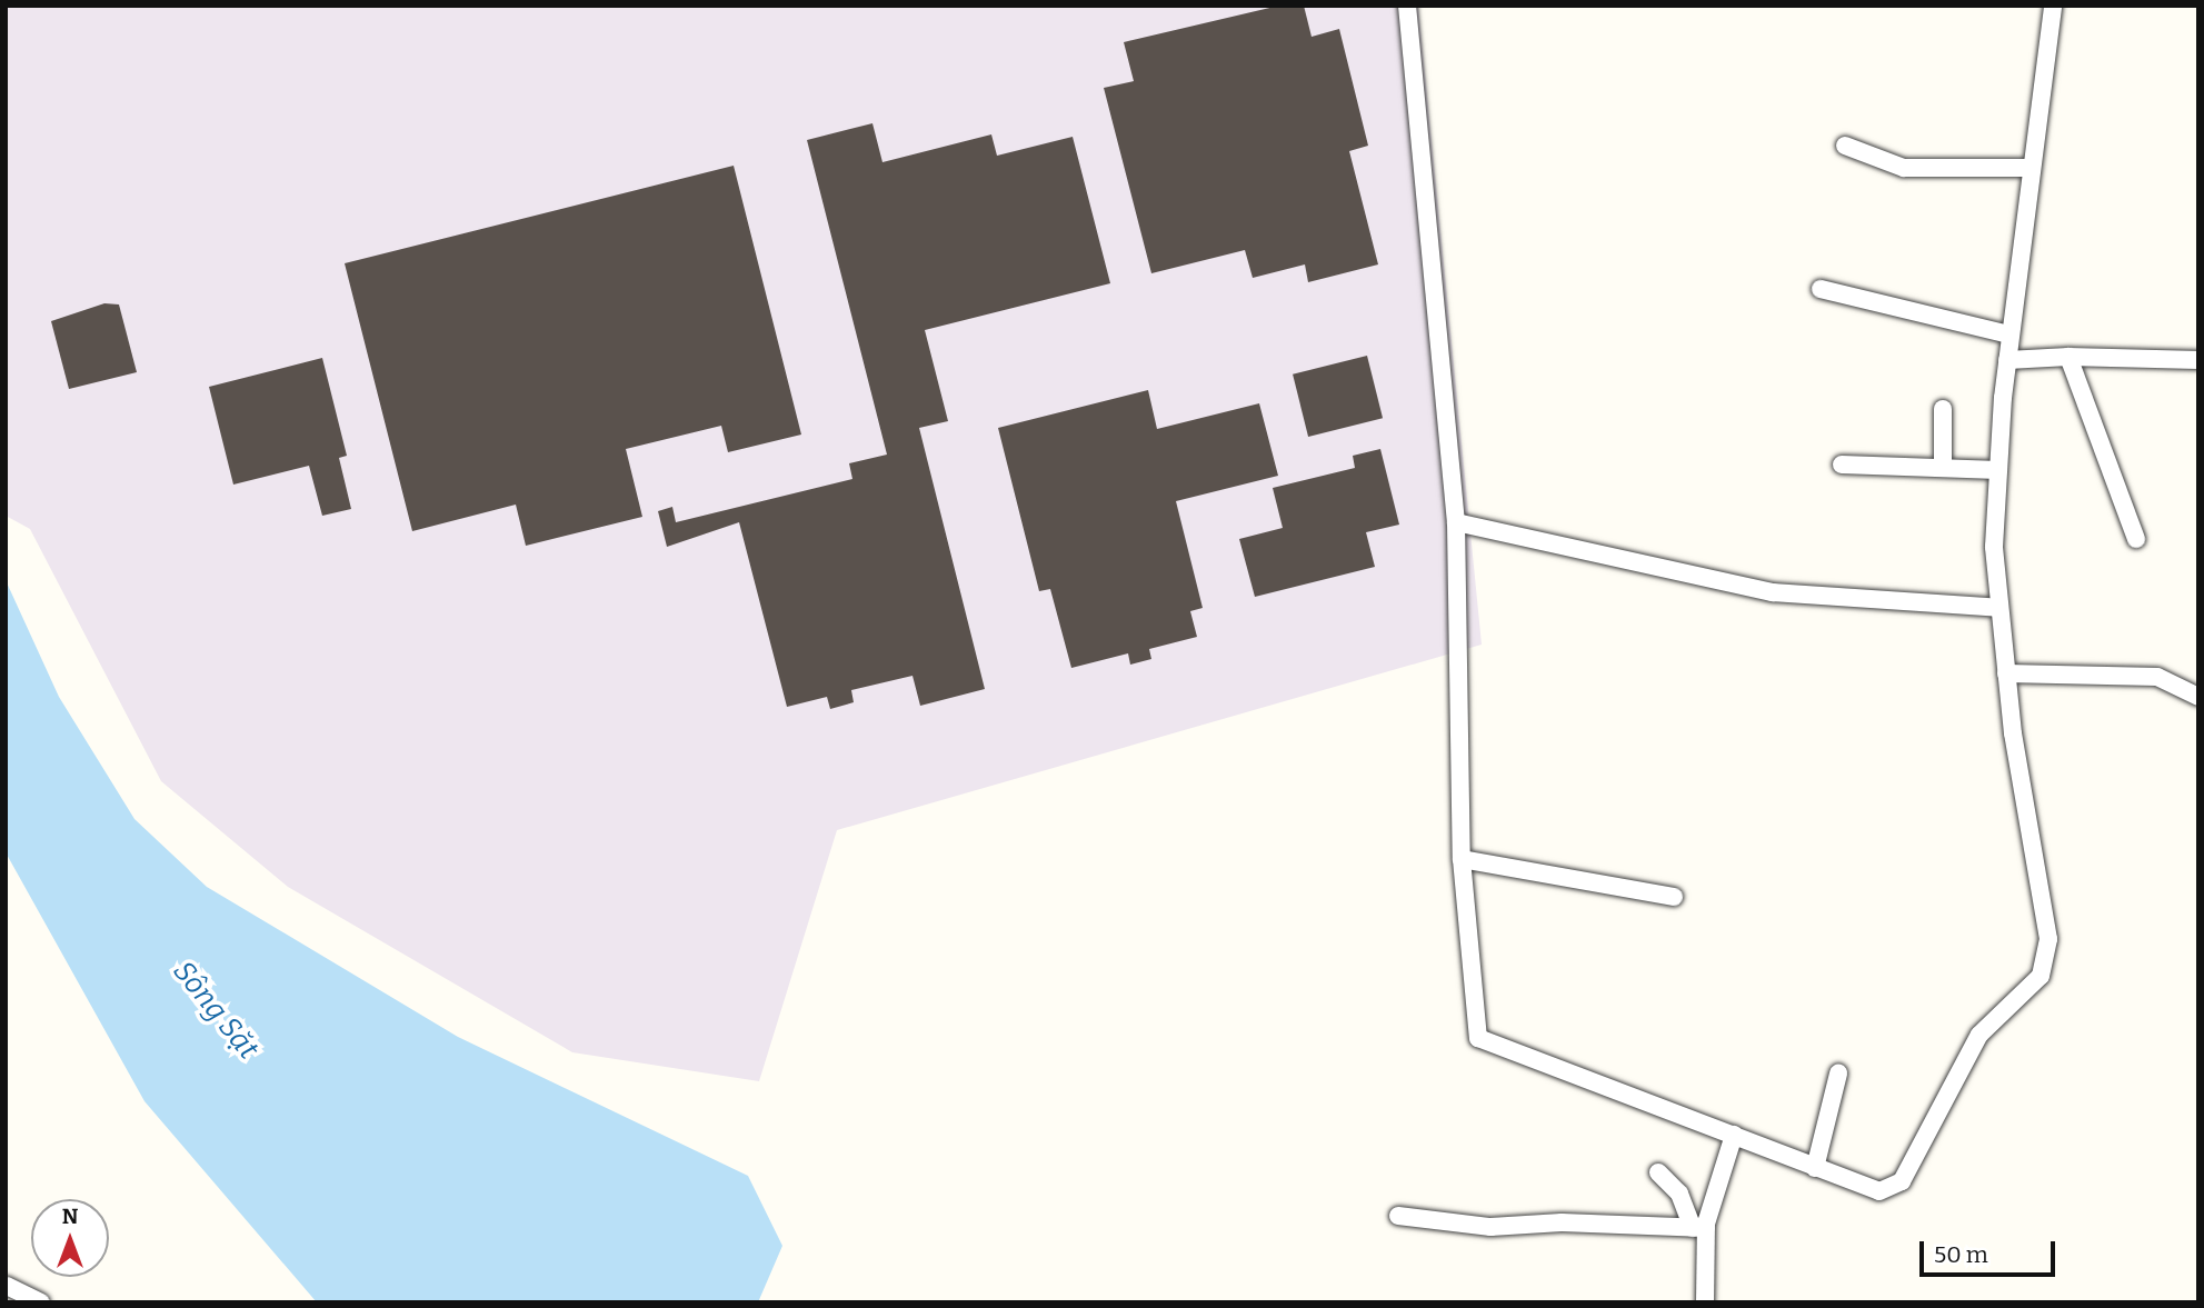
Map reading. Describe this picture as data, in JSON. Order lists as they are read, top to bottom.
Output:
{
  "water": ["Sông Sặt"],
  "scale_bar": "50 m",
  "north": "top"
}
